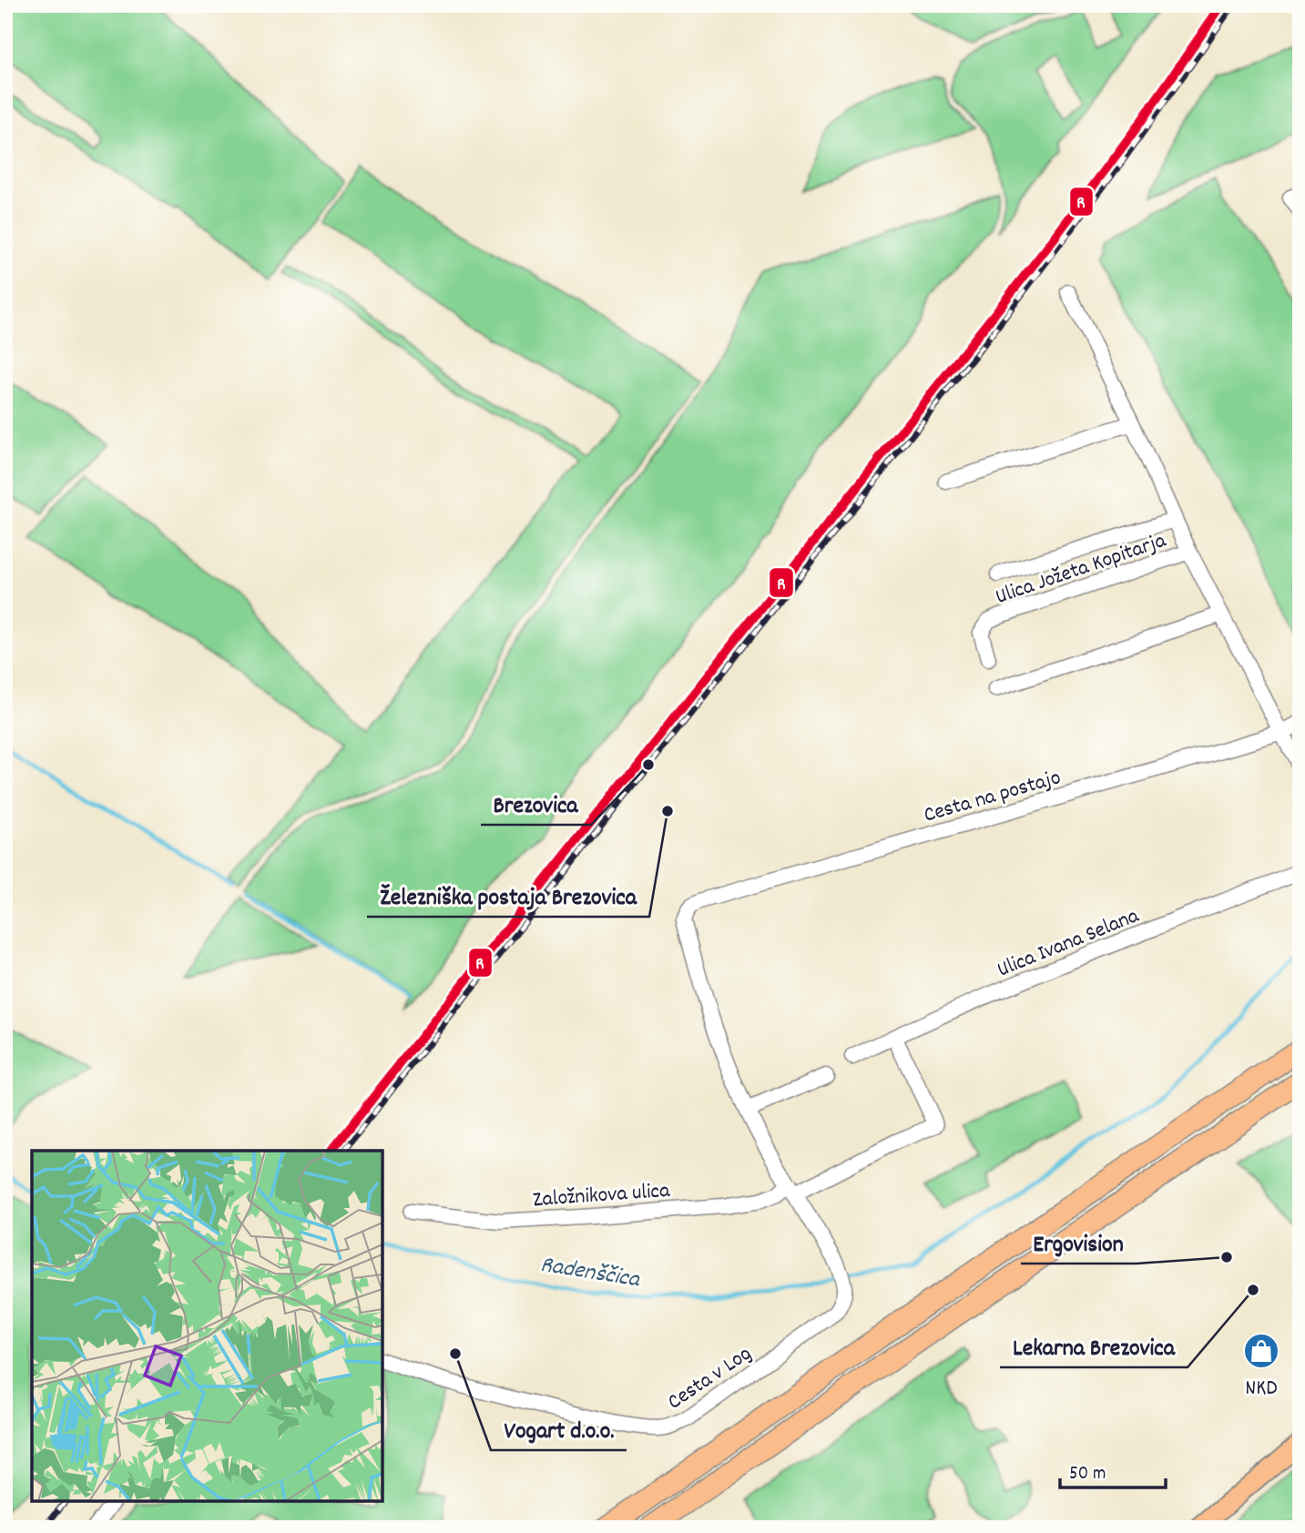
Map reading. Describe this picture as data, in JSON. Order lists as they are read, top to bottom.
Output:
{
  "streets": {
    "street": [
      "Ulica Jožeta Kopitarja",
      "Cesta na postajo",
      "Ulica Ivana Selana",
      "Založnikova ulica",
      "Cesta v Log"
    ]
  },
  "crossings": [
    ["Ulica Jožeta Kopitarja", "Cesta na postajo"],
    ["Ulica Ivana Selana", "Založnikova ulica"],
    ["Založnikova ulica", "Cesta v Log"]
  ],
  "water": ["Radenščica"],
  "places": {
    "other": [
      "Brezovica",
      "Železniška postaja Brezovica",
      "Ergovision",
      "Lekarna Brezovica",
      "Vogart d.o.o."
    ],
    "shop": ["NKD"]
  },
  "lines": ["transit line R"],
  "scale_bar": "50 m"
}
